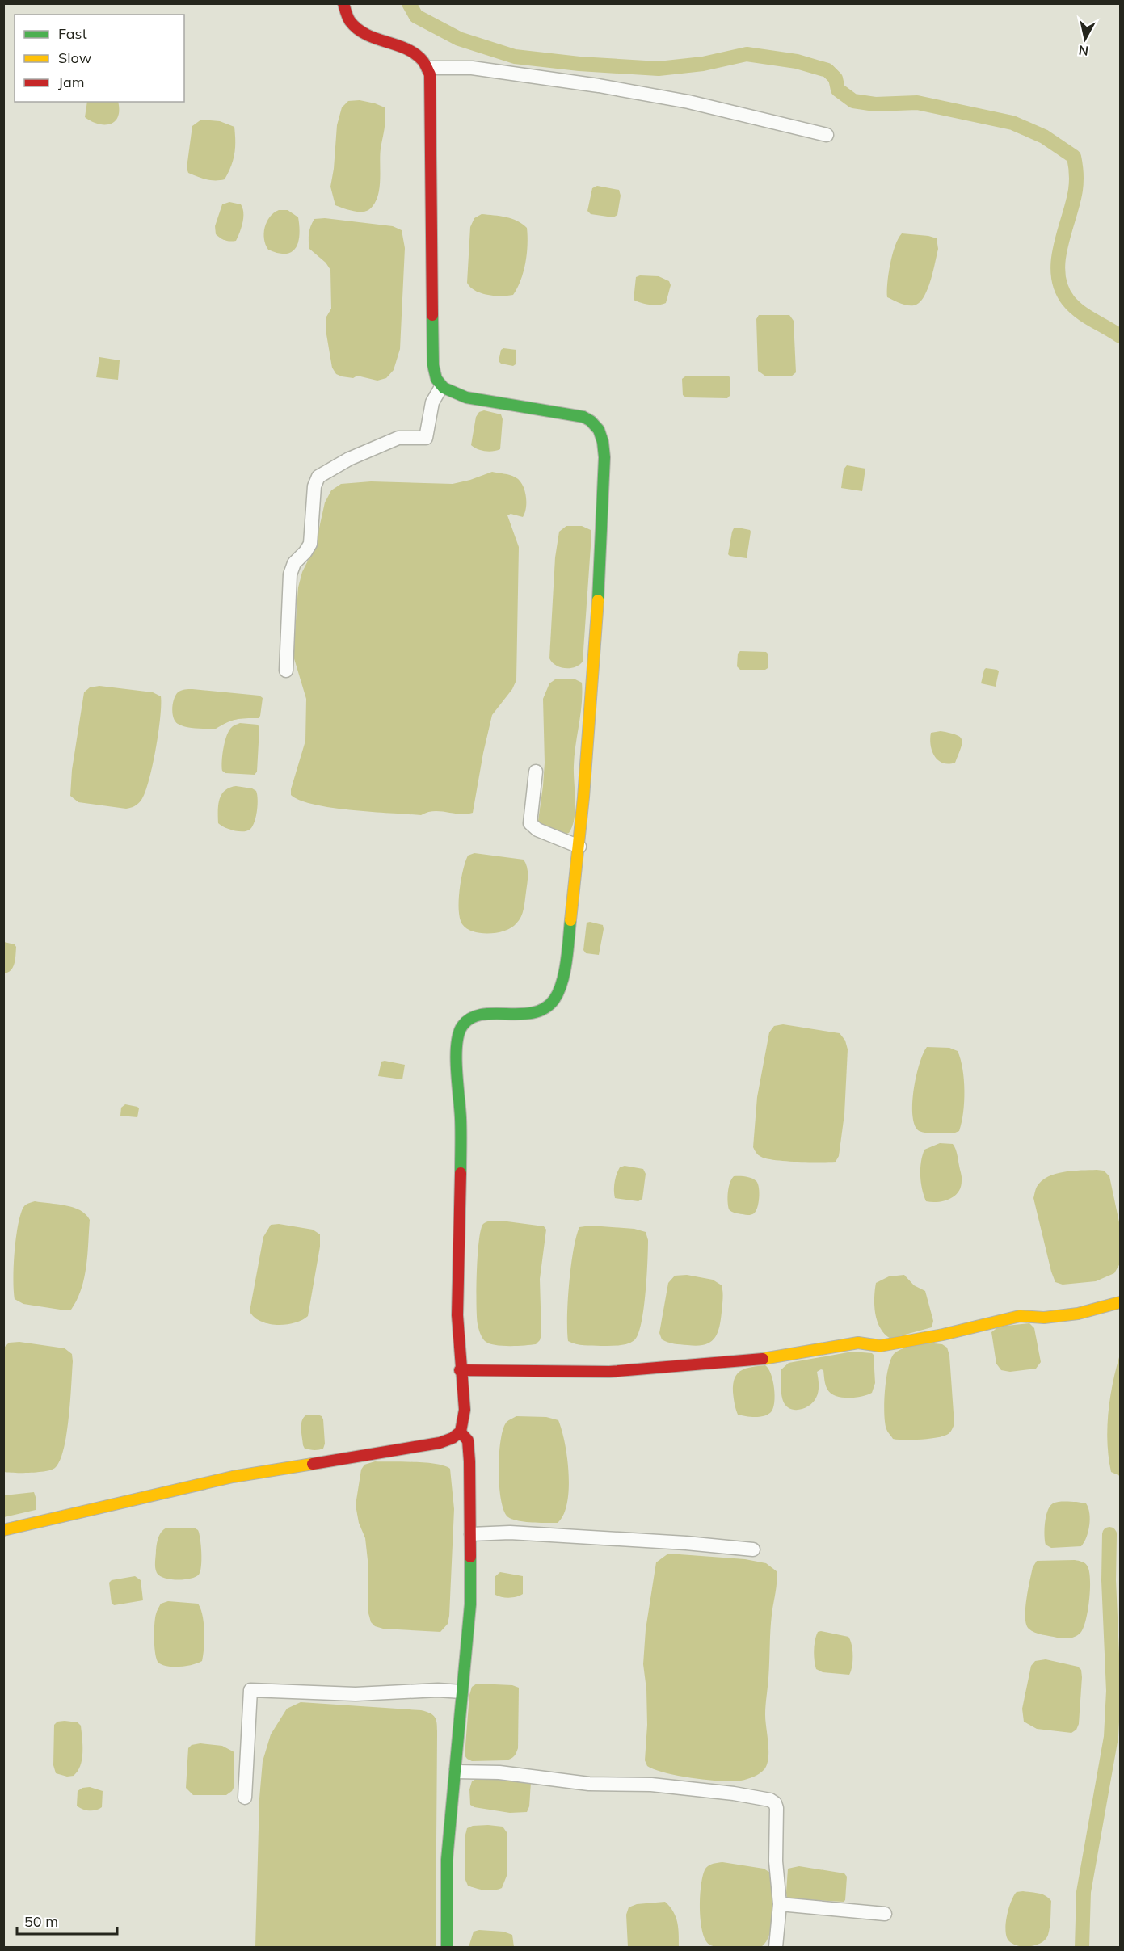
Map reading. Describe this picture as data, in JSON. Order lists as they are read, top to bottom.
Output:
{
  "legend": ["Fast", "Slow", "Jam"],
  "scale_bar": "50 m",
  "north": "bottom"
}
